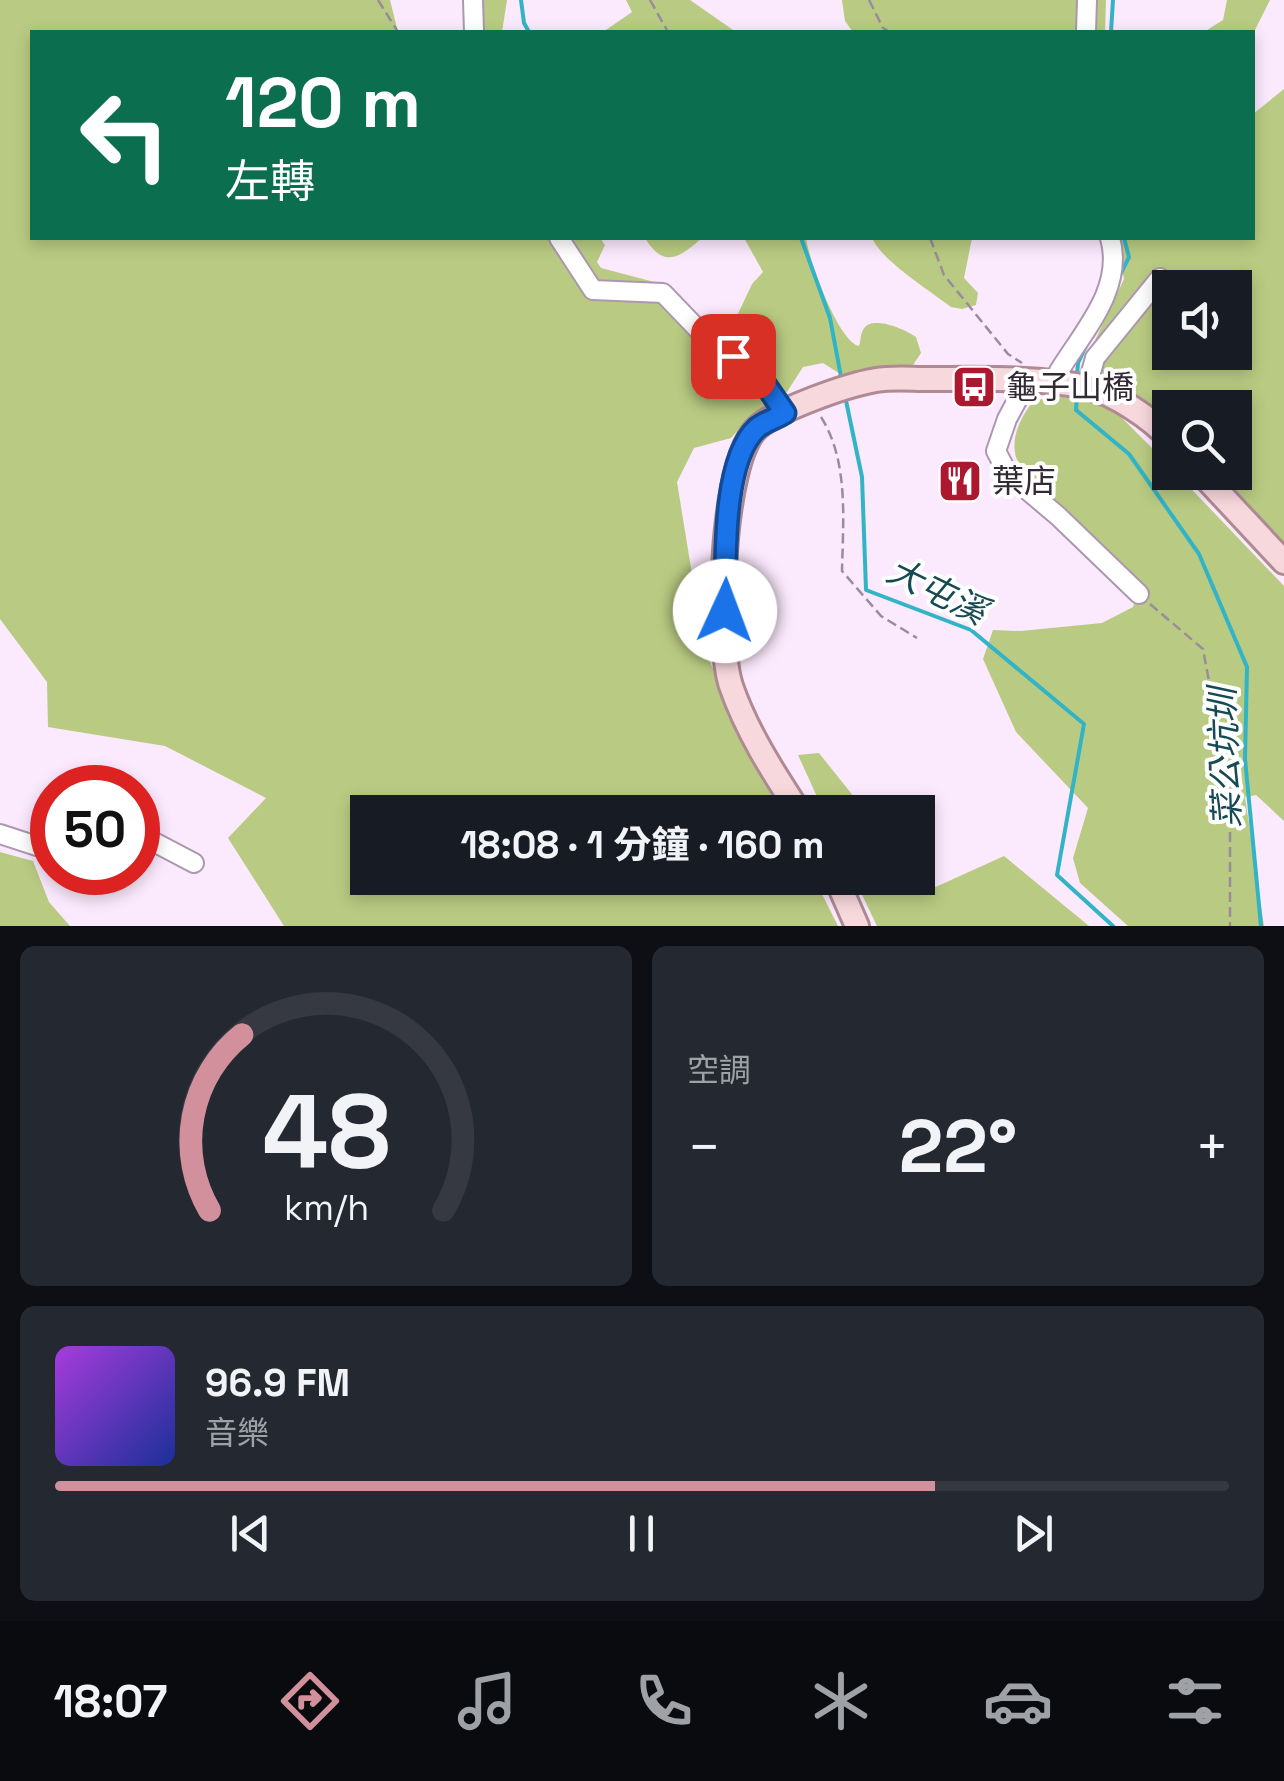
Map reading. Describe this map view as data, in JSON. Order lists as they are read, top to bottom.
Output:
{
  "water": ["大屯溪", "菜公坑圳"],
  "places": {
    "bus stop": ["龜子山橋"],
    "restaurant": ["葉店"]
  },
  "page": {
    "turn": ["120 m", "左轉"],
    "limit": "50",
    "trip": "18:08 · 1 分鐘 · 160 m",
    "tile": "空調",
    "heat": ["−", "22°", "+"],
    "song": ["96.9 FM", "音樂"],
    "tabs": "18:07",
    "gauge": ["48", "km/h"]
  }
}
